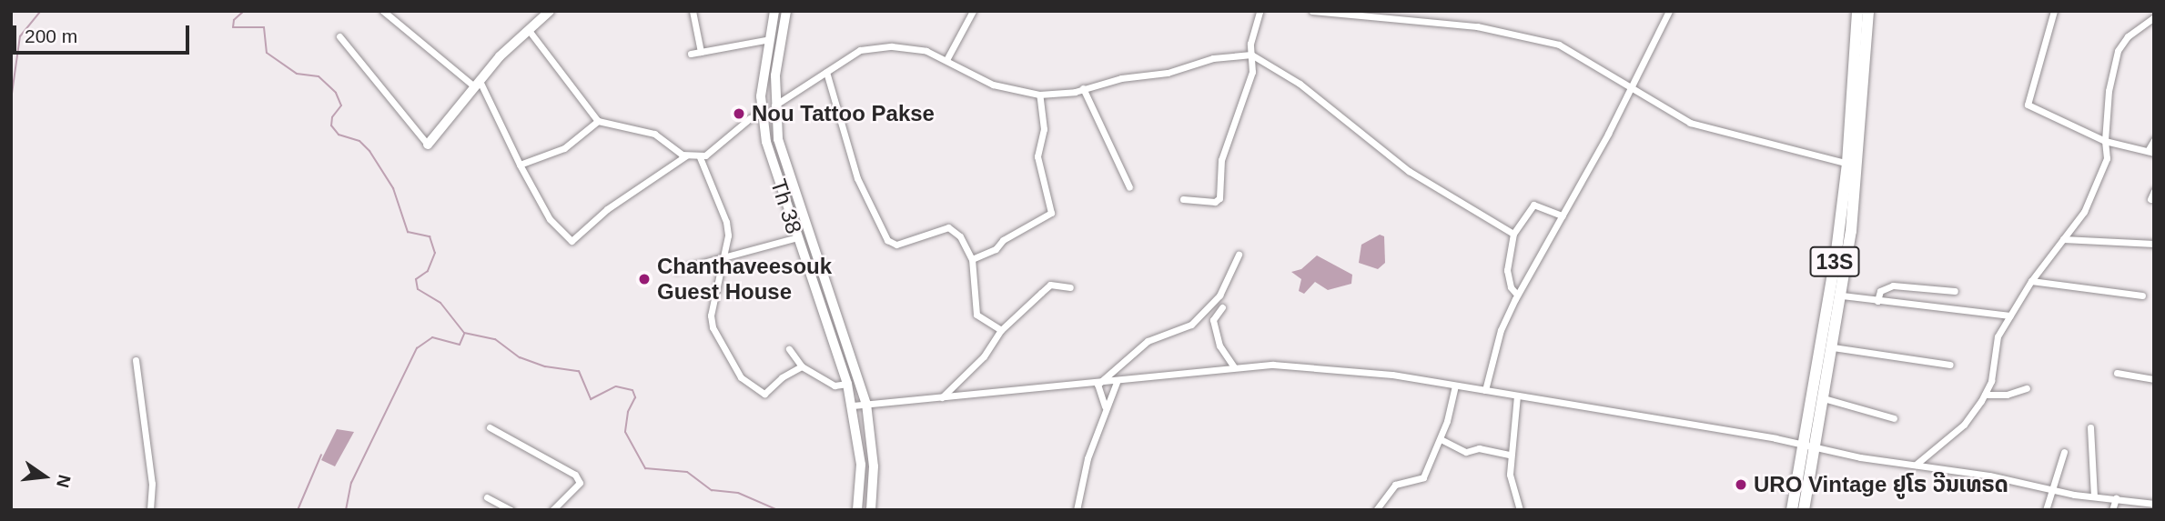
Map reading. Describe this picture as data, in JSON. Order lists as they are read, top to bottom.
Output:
{
  "streets": {
    "highway": ["13S"],
    "street": ["Th 38"]
  },
  "places": ["Nou Tattoo Pakse", "Chanthaveesouk Guest House", "URO Vintage ຢູໂຣ ວີນເທຣດ"],
  "scale_bar": "200 m",
  "north": "right"
}
